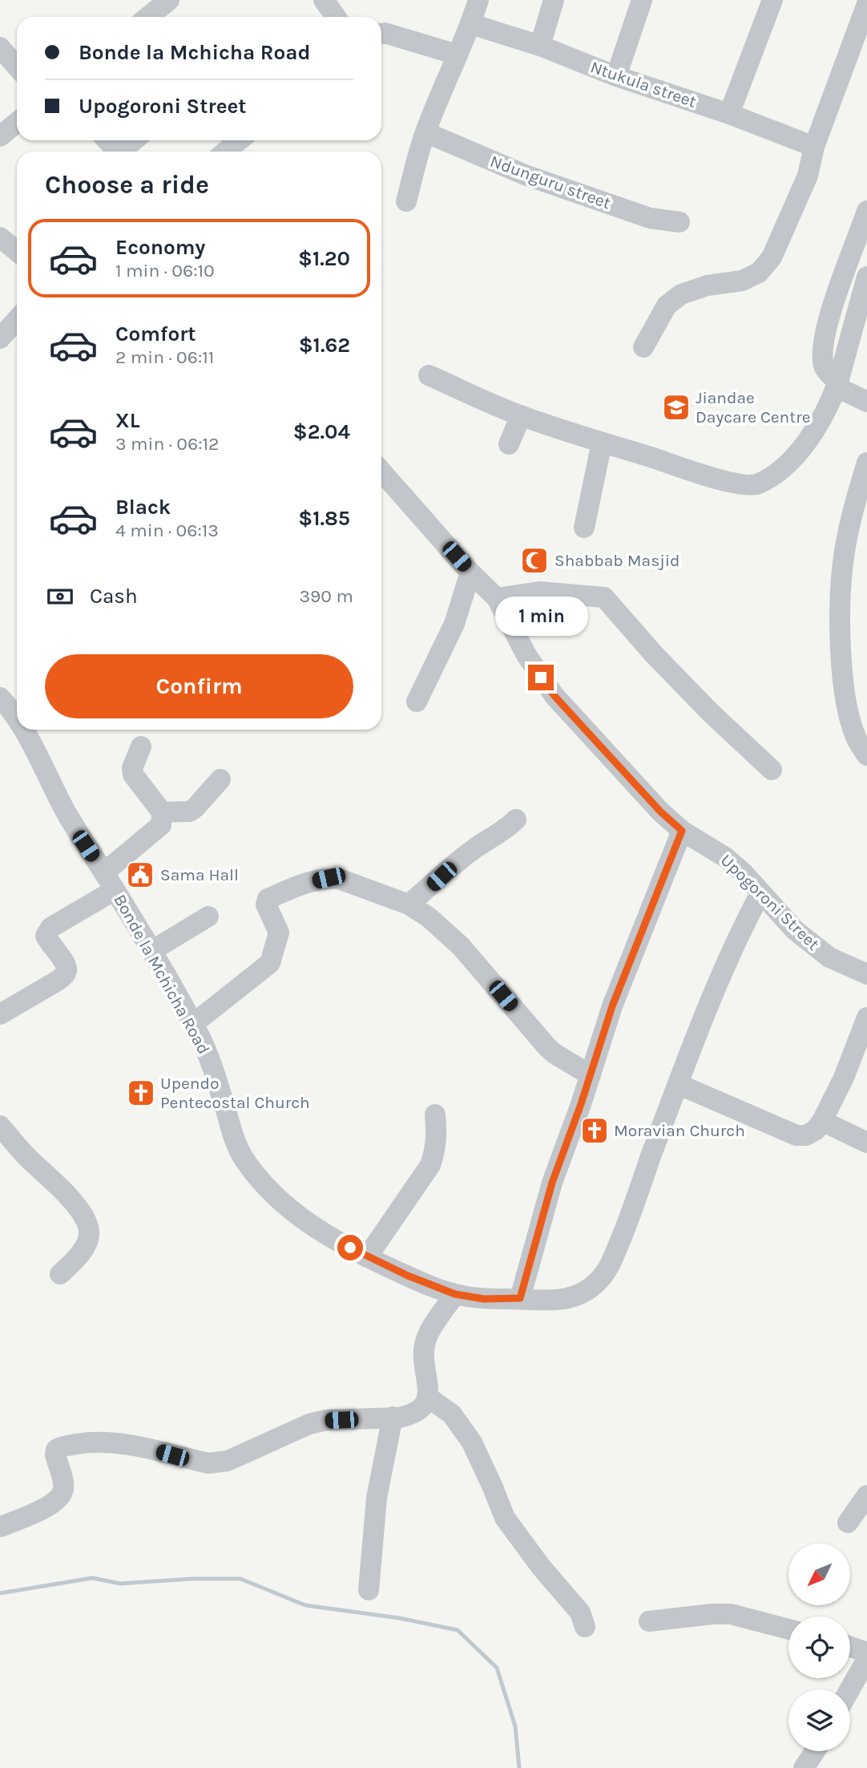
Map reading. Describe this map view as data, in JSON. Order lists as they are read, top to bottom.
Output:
{
  "streets": {
    "street": [
      "Ntukula street",
      "Ndunguru street",
      "Upogoroni Street",
      "Bonde la Mchicha Road"
    ]
  },
  "crossings": [
    ["Upogoroni Street", "Bonde la Mchicha Road"]
  ],
  "places": {
    "school or university": ["Jiandae Daycare Centre"],
    "mosque": ["Shabbab Masjid"],
    "public building": ["Sama Hall"],
    "church": ["Upendo Pentecostal Church", "Moravian Church"]
  },
  "north": "bottom left",
  "page": {
    "banner": ["Bonde la Mchicha Road", "Upogoroni Street"],
    "heading": "Choose a ride",
    "list": [
      {
        "name": "Economy",
        "note": "1 min · 06:10",
        "value": "$1.20"
      },
      {
        "name": "Comfort",
        "note": "2 min · 06:11",
        "value": "$1.62"
      },
      {
        "name": "XL",
        "note": "3 min · 06:12",
        "value": "$2.04"
      },
      {
        "name": "Black",
        "note": "4 min · 06:13",
        "value": "$1.85"
      }
    ],
    "pay": ["Cash", "390 m"],
    "bubble": "1 min",
    "buttons": "Confirm"
  }
}
